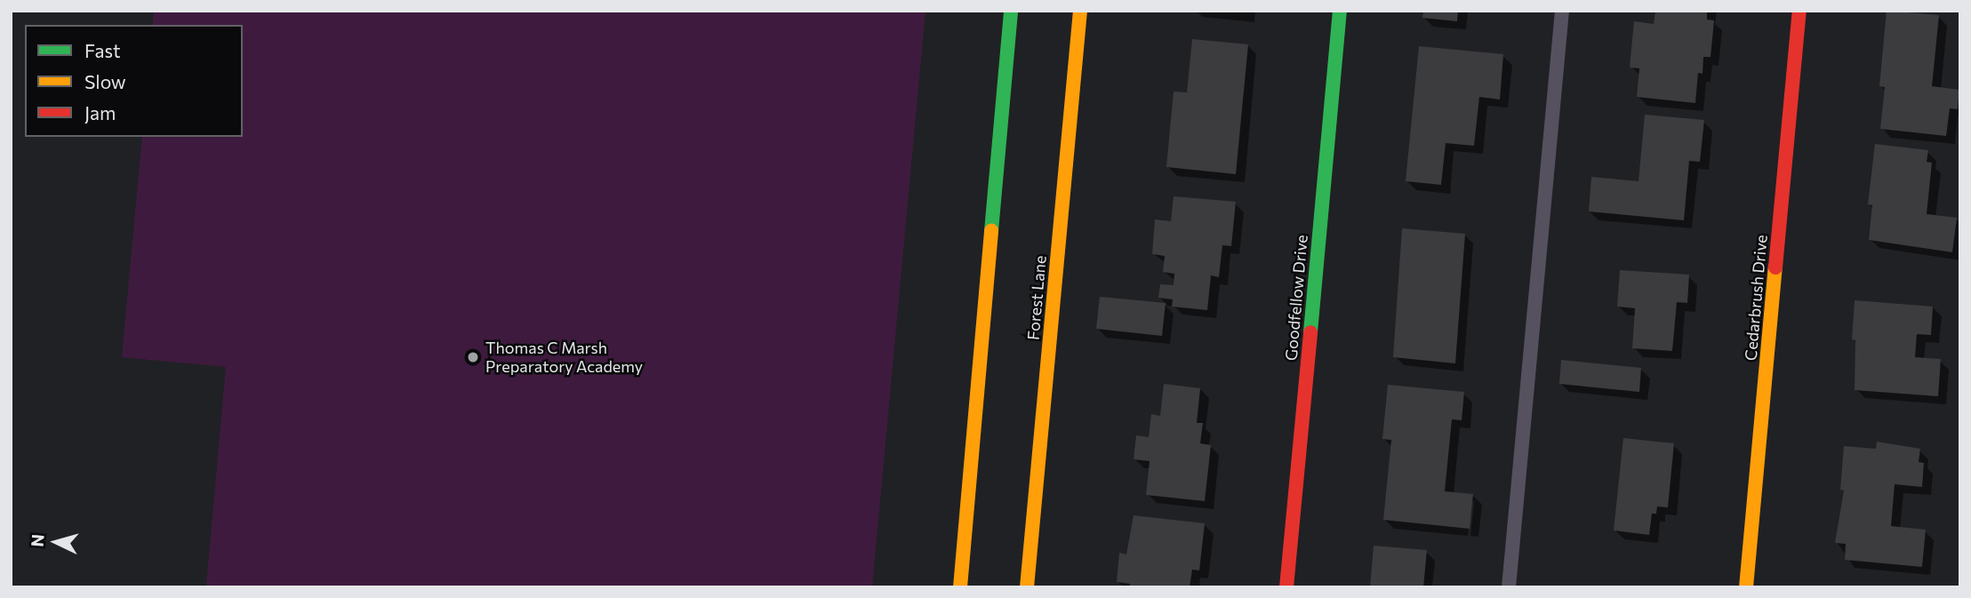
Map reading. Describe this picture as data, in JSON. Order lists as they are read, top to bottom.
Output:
{
  "streets": {
    "main road": ["Forest Lane", "Goodfellow Drive", "Cedarbrush Drive"]
  },
  "places": ["Thomas C Marsh Preparatory Academy"],
  "legend": ["Fast", "Slow", "Jam"],
  "north": "left"
}
